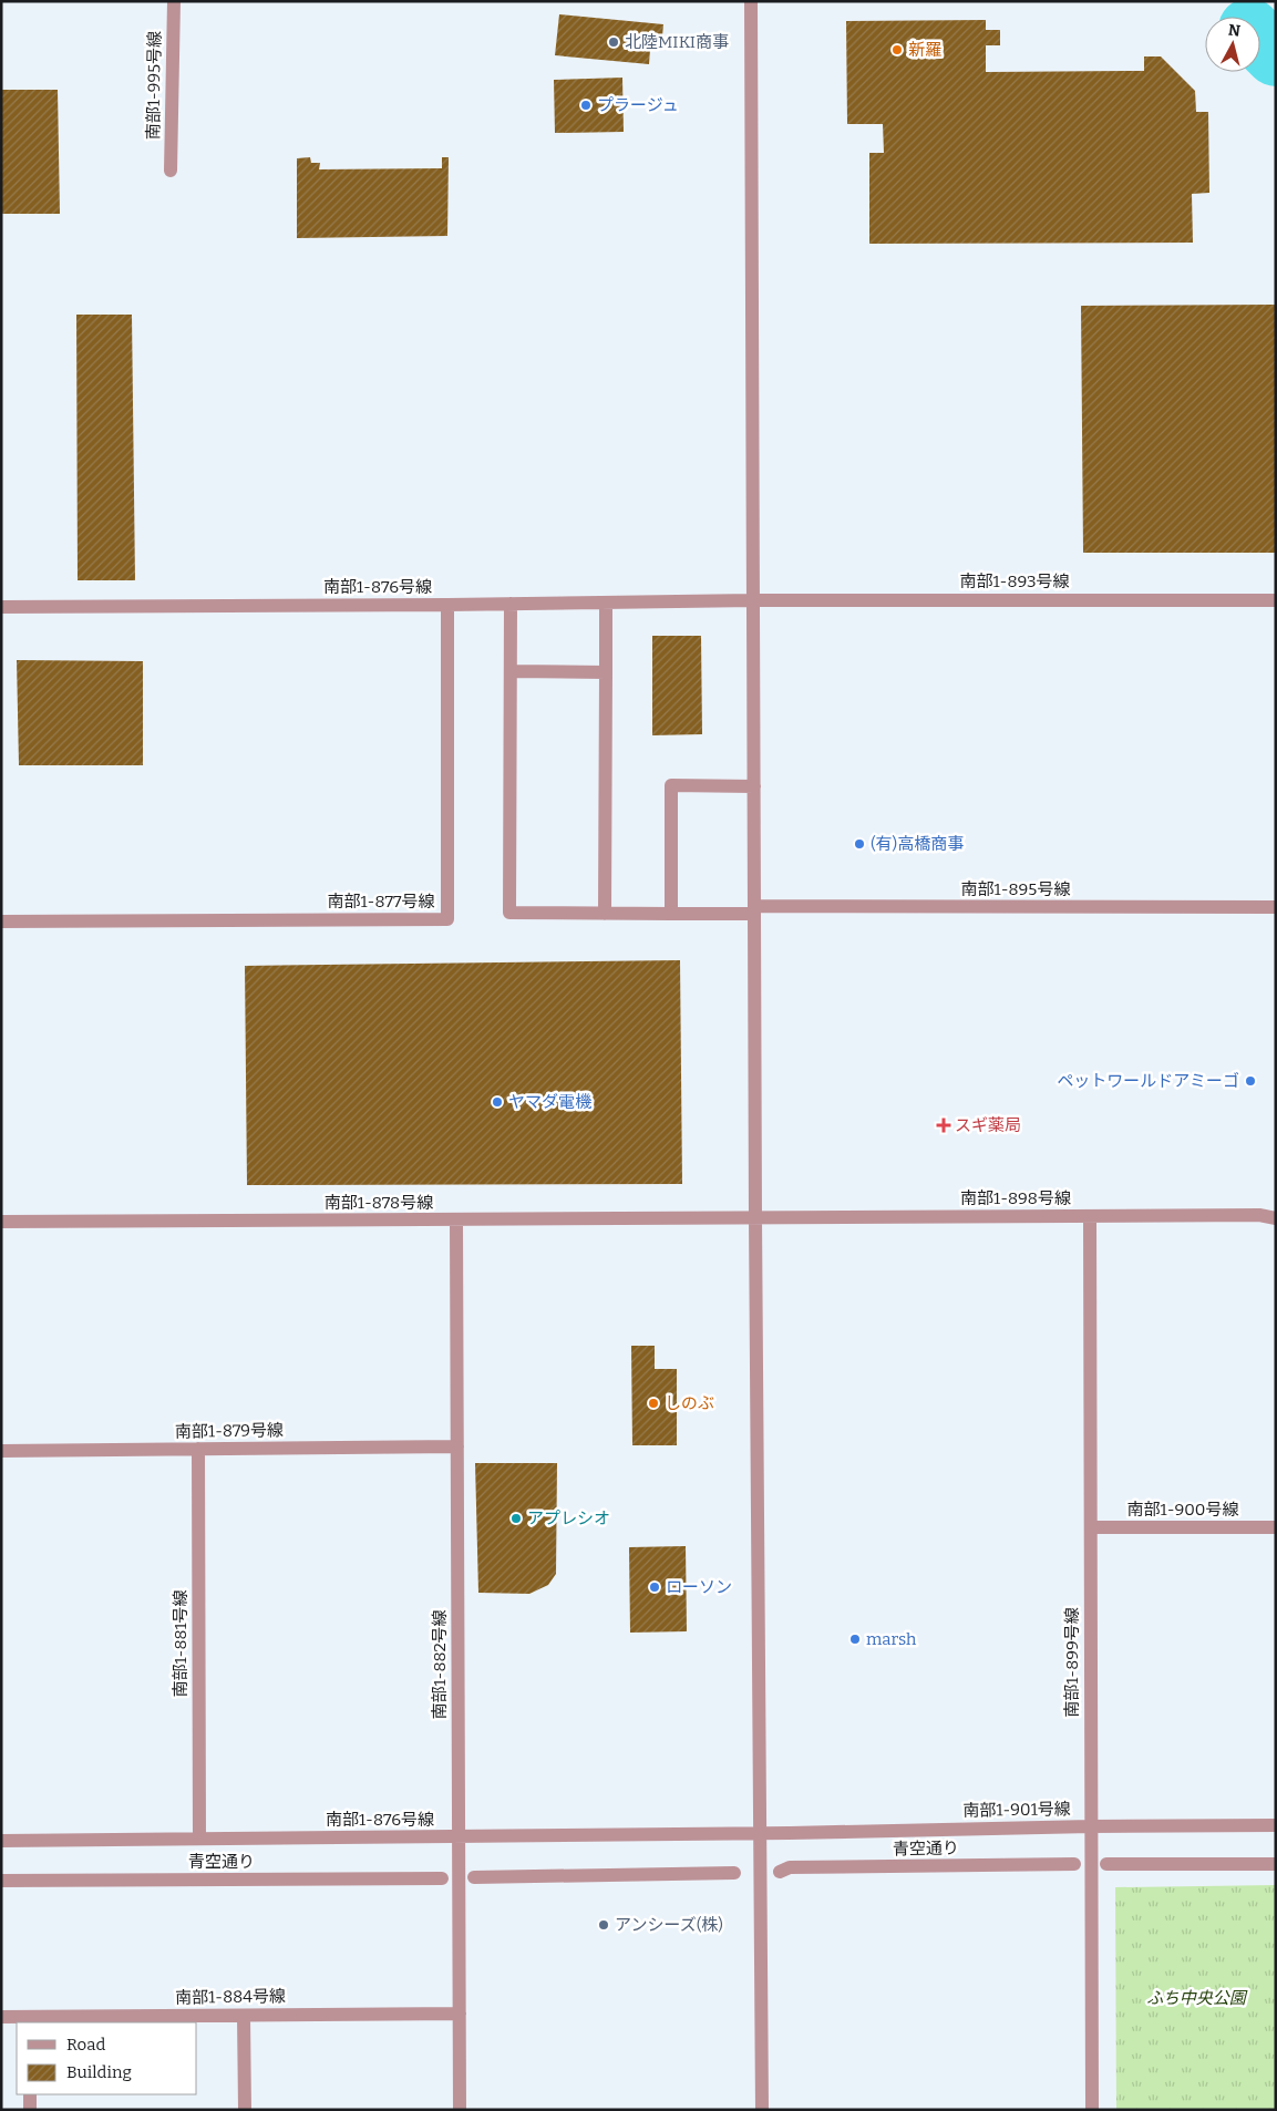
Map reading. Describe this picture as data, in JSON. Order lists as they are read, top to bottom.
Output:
{
  "streets": {
    "street": [
      "南部1-995号線",
      "南部1-893号線",
      "南部1-876号線",
      "南部1-895号線",
      "南部1-877号線",
      "南部1-898号線",
      "南部1-878号線",
      "南部1-879号線",
      "南部1-900号線",
      "南部1-881号線",
      "南部1-899号線",
      "南部1-882号線",
      "南部1-901号線",
      "青空通り",
      "南部1-884号線"
    ]
  },
  "crossings": [
    ["南部1-893号線", "南部1-876号線"],
    ["南部1-876号線", "南部1-877号線"],
    ["南部1-876号線", "南部1-881号線"],
    ["南部1-876号線", "南部1-882号線"],
    ["南部1-876号線", "南部1-901号線"],
    ["南部1-898号線", "南部1-878号線"],
    ["南部1-898号線", "南部1-899号線"],
    ["南部1-878号線", "南部1-882号線"],
    ["南部1-879号線", "南部1-881号線"],
    ["南部1-879号線", "南部1-882号線"],
    ["南部1-900号線", "南部1-899号線"],
    ["南部1-899号線", "南部1-901号線"],
    ["南部1-882号線", "南部1-884号線"]
  ],
  "parks": ["ふち中央公園"],
  "places": {
    "other": [
      "北陸MIKI商事",
      "新羅",
      "プラージュ",
      "(有)高橋商事",
      "ペットワールドアミーゴ",
      "ヤマダ電機",
      "しのぶ",
      "アプレシオ",
      "ローソン",
      "marsh",
      "アンシーズ(株)"
    ],
    "health": ["スギ薬局"]
  },
  "legend": ["Road", "Building"],
  "north": "top"
}
